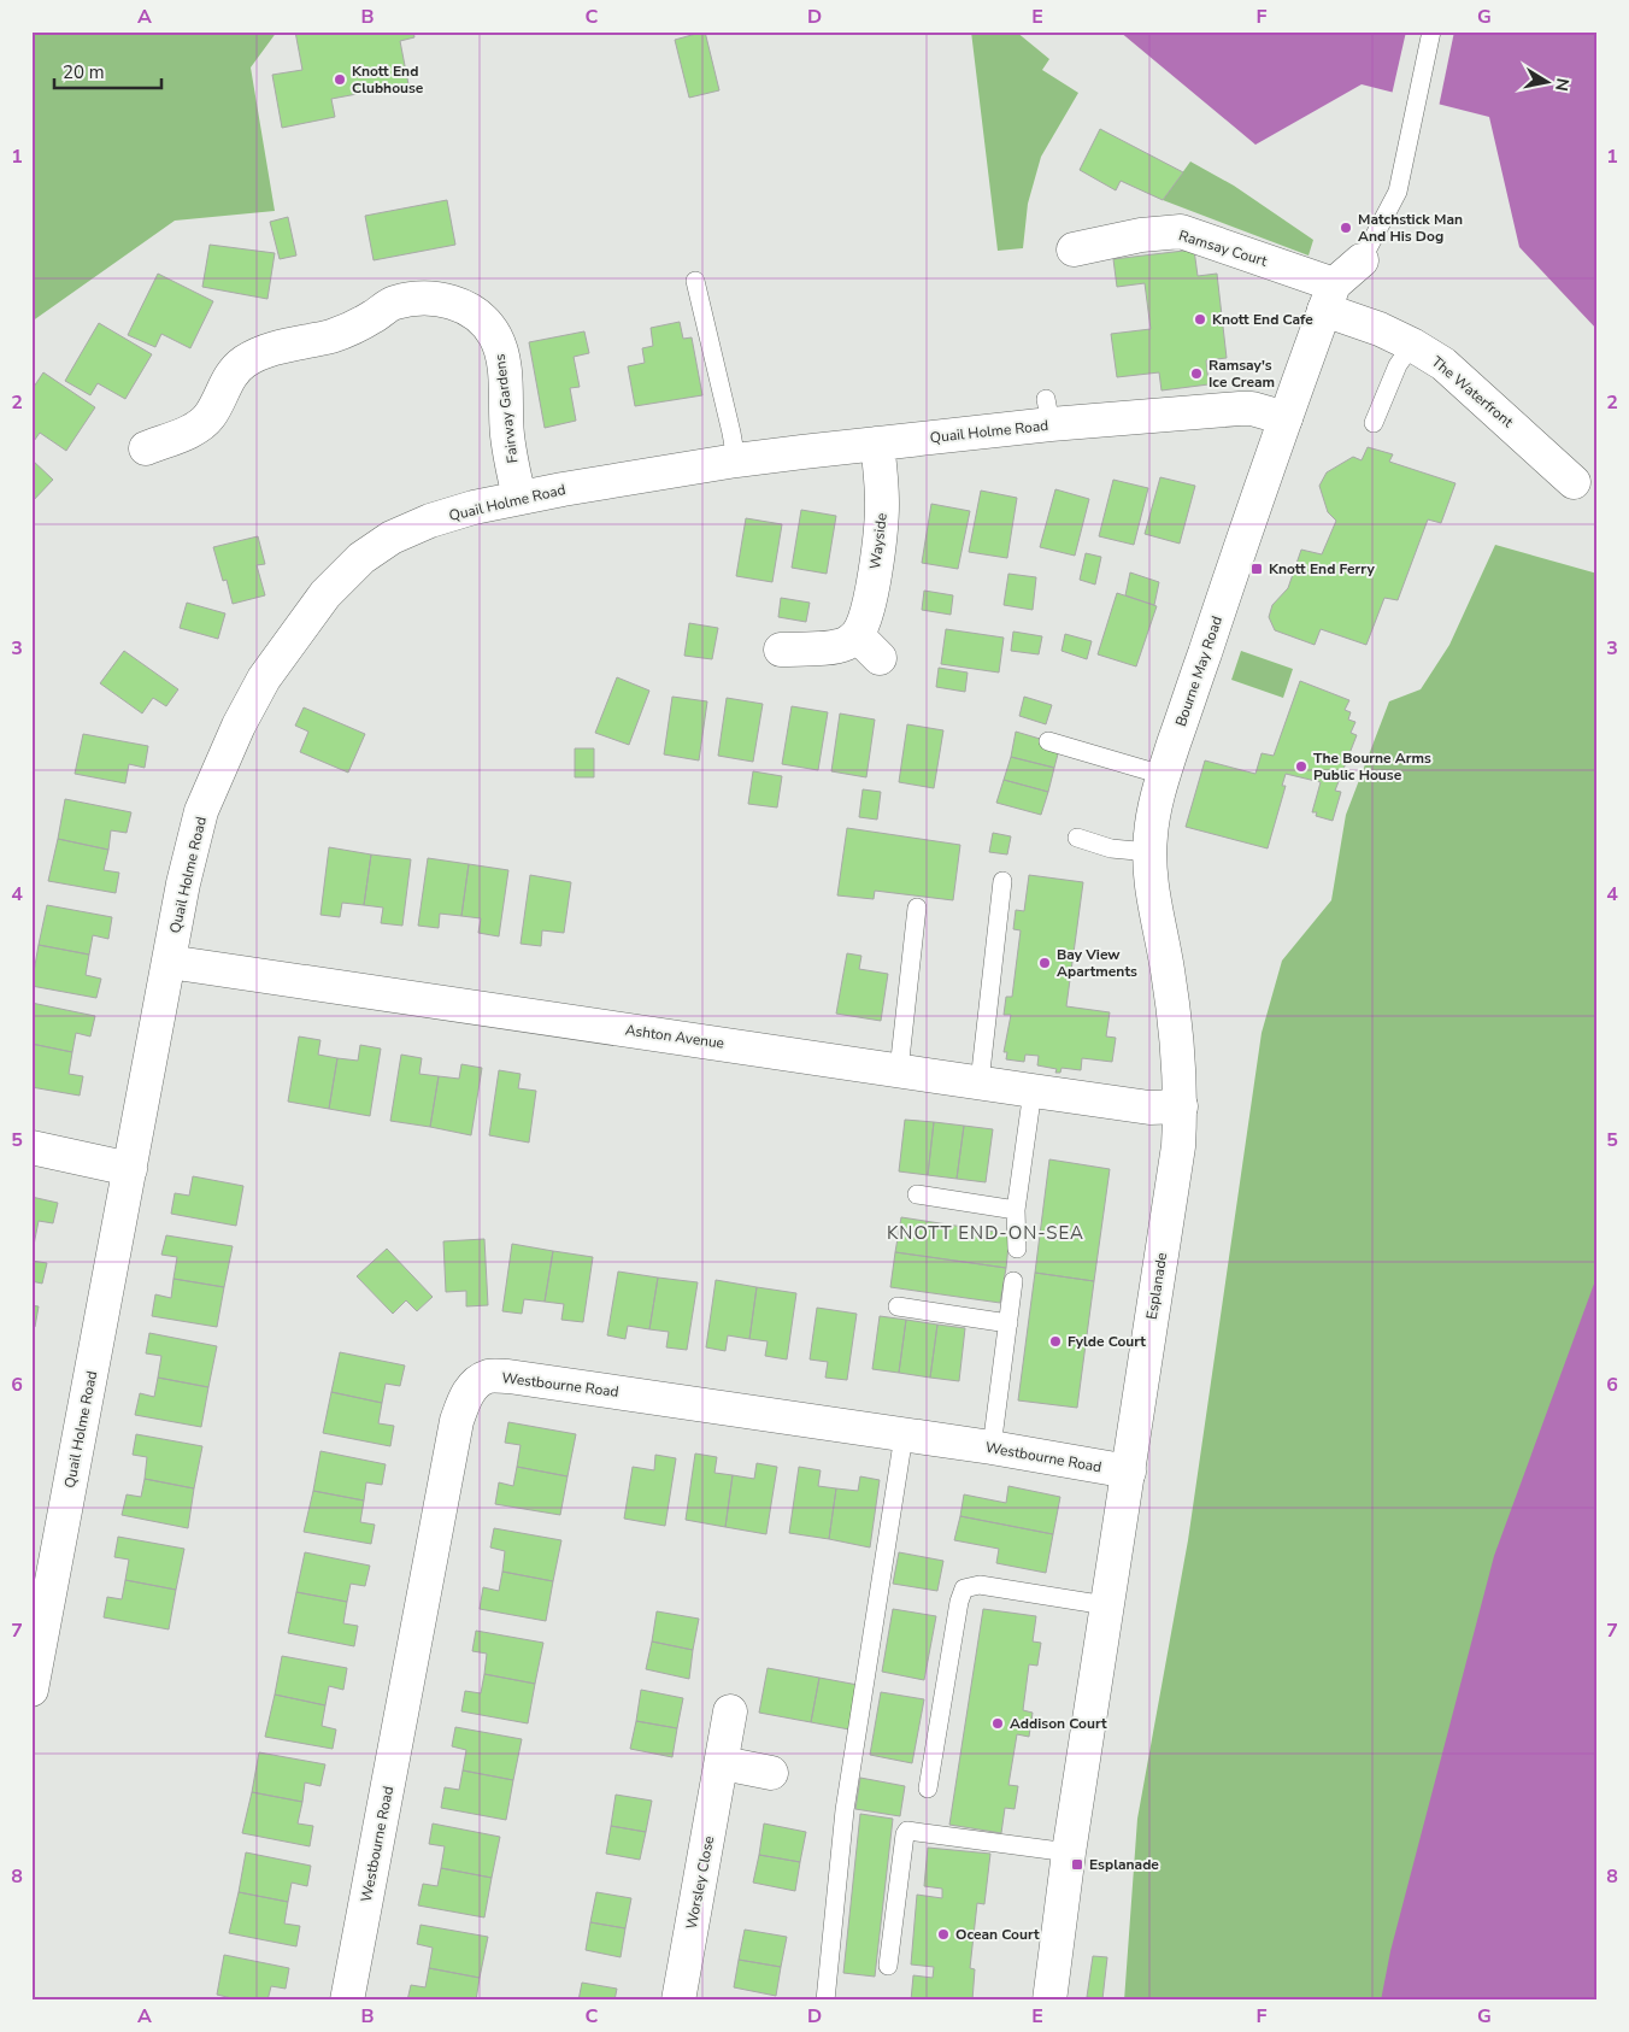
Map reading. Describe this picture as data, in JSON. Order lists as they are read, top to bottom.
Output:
{
  "streets": {
    "street": [
      "Ramsay Court",
      "The Waterfront",
      "Fairway Gardens",
      "Quail Holme Road",
      "Wayside",
      "Bourne May Road",
      "Ashton Avenue",
      "Esplanade",
      "Westbourne Road",
      "Worsley Close"
    ]
  },
  "crossings": [
    ["Ramsay Court", "The Waterfront"],
    ["Ramsay Court", "Bourne May Road"],
    ["The Waterfront", "Bourne May Road"],
    ["Fairway Gardens", "Quail Holme Road"],
    ["Quail Holme Road", "Wayside"],
    ["Quail Holme Road", "Bourne May Road"],
    ["Quail Holme Road", "Ashton Avenue"],
    ["Bourne May Road", "Ashton Avenue"],
    ["Bourne May Road", "Esplanade"],
    ["Ashton Avenue", "Esplanade"],
    ["Esplanade", "Westbourne Road"]
  ],
  "districts": ["KNOTT END-ON-SEA"],
  "places": {
    "other": [
      "Knott End Clubhouse",
      "Matchstick Man And His Dog",
      "Knott End Cafe",
      "Ramsay's Ice Cream",
      "The Bourne Arms Public House",
      "Bay View Apartments",
      "Fylde Court",
      "Addison Court",
      "Ocean Court"
    ],
    "transit": ["Knott End Ferry", "Esplanade"]
  },
  "scale_bar": "20 m",
  "north": "right",
  "grid": {
    "columns": [
      "A",
      "B",
      "C",
      "D",
      "E",
      "F",
      "G"
    ],
    "rows": [
      "1",
      "2",
      "3",
      "4",
      "5",
      "6",
      "7",
      "8"
    ]
  }
}
